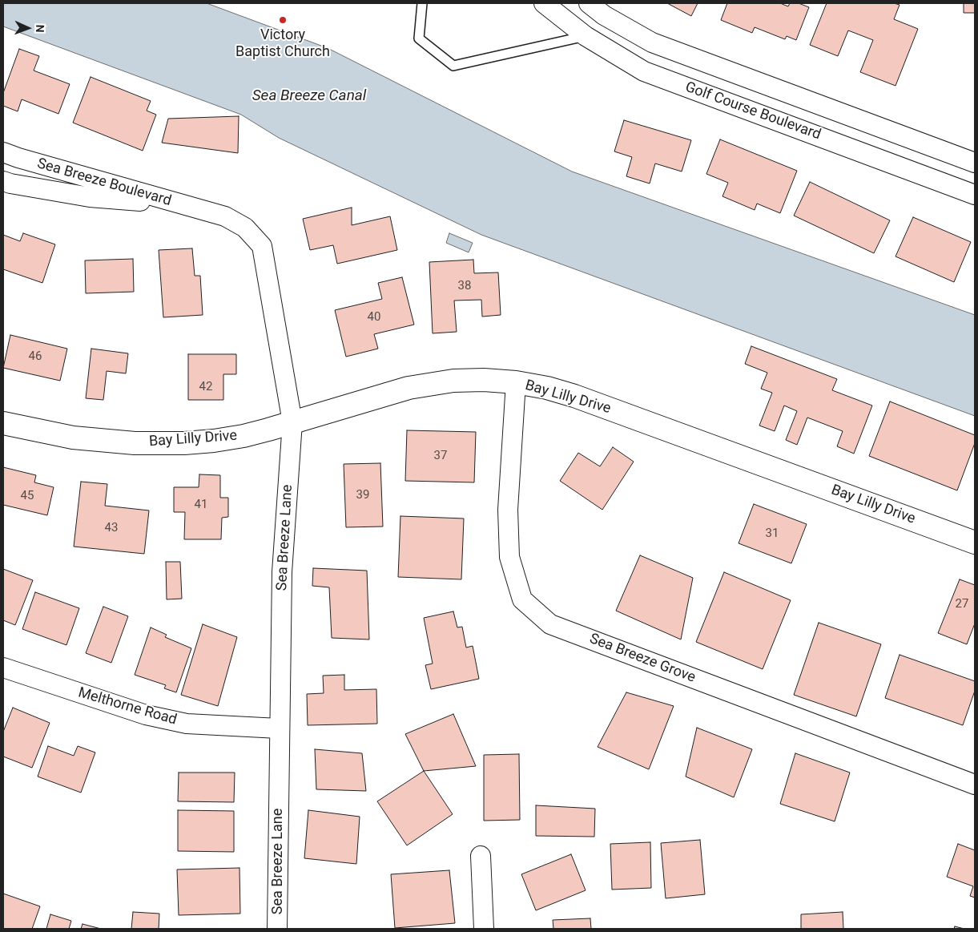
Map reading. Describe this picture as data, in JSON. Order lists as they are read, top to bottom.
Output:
{
  "streets": {
    "main road": ["Bay Lilly Drive"],
    "street": [
      "Golf Course Boulevard",
      "Sea Breeze Boulevard",
      "Sea Breeze Lane",
      "Sea Breeze Grove",
      "Melthorne Road"
    ]
  },
  "crossings": [
    ["Sea Breeze Boulevard", "Sea Breeze Lane"],
    ["Bay Lilly Drive", "Sea Breeze Lane"],
    ["Bay Lilly Drive", "Sea Breeze Grove"],
    ["Sea Breeze Lane", "Melthorne Road"]
  ],
  "water": ["Sea Breeze Canal"],
  "places": ["Victory Baptist Church"],
  "house_numbers": [
    "38",
    "40",
    "46",
    "42",
    "37",
    "39",
    "45",
    "41",
    "43",
    "31",
    "27"
  ],
  "north": "right"
}
